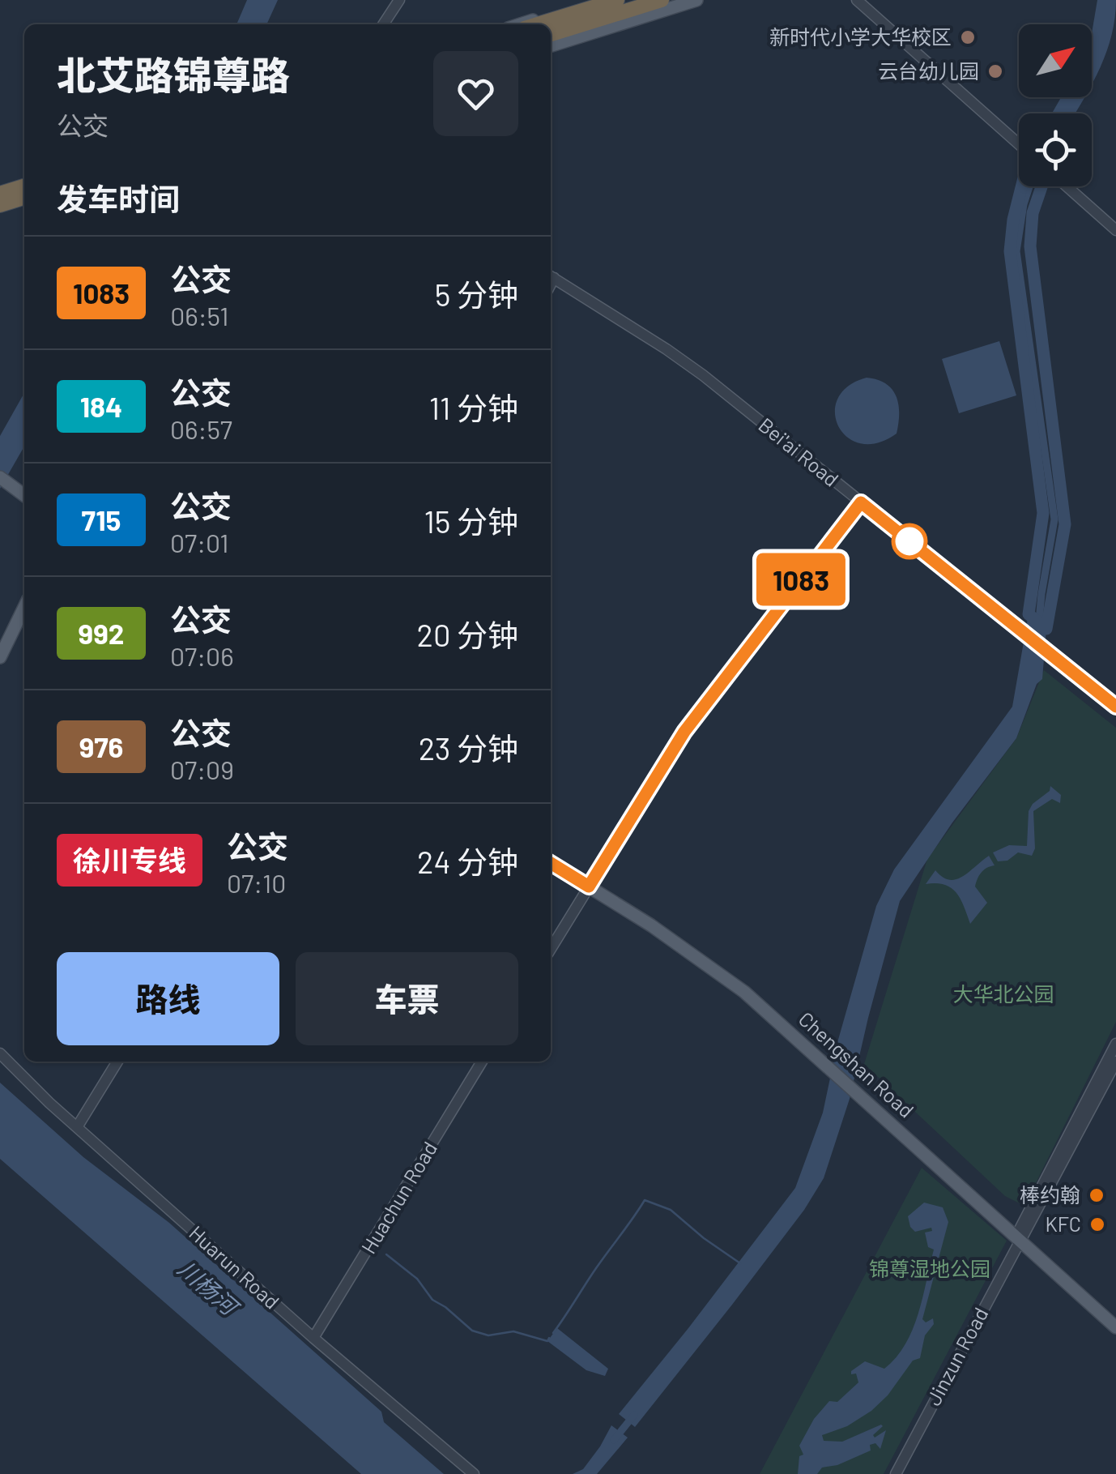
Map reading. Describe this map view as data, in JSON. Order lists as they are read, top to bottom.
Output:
{
  "streets": {
    "main road": ["Chengshan Road"],
    "street": [
      "Bei'ai Road",
      "Huachun Road",
      "Huarun Road",
      "Jinzun Road"
    ]
  },
  "crossings": [
    ["Chengshan Road", "Jinzun Road"],
    ["Huachun Road", "Huarun Road"]
  ],
  "water": ["川杨河"],
  "parks": ["大华北公园", "锦尊湿地公园"],
  "places": [
    "新时代小学大华校区",
    "云台幼儿园",
    "棒约翰",
    "KFC"
  ],
  "lines": ["bus line 1083"],
  "north": "top right",
  "page": {
    "on_map": "1083",
    "heading": [
      ["北艾路锦尊路", "公交"],
      "发车时间"
    ],
    "list": [
      {
        "mark": "1083",
        "name": "公交",
        "note": "06:51",
        "value": "5 分钟"
      },
      {
        "mark": "184",
        "name": "公交",
        "note": "06:57",
        "value": "11 分钟"
      },
      {
        "mark": "715",
        "name": "公交",
        "note": "07:01",
        "value": "15 分钟"
      },
      {
        "mark": "992",
        "name": "公交",
        "note": "07:06",
        "value": "20 分钟"
      },
      {
        "mark": "976",
        "name": "公交",
        "note": "07:09",
        "value": "23 分钟"
      },
      {
        "mark": "徐川专线",
        "name": "公交",
        "note": "07:10",
        "value": "24 分钟"
      }
    ],
    "buttons": ["路线", "车票"]
  }
}
